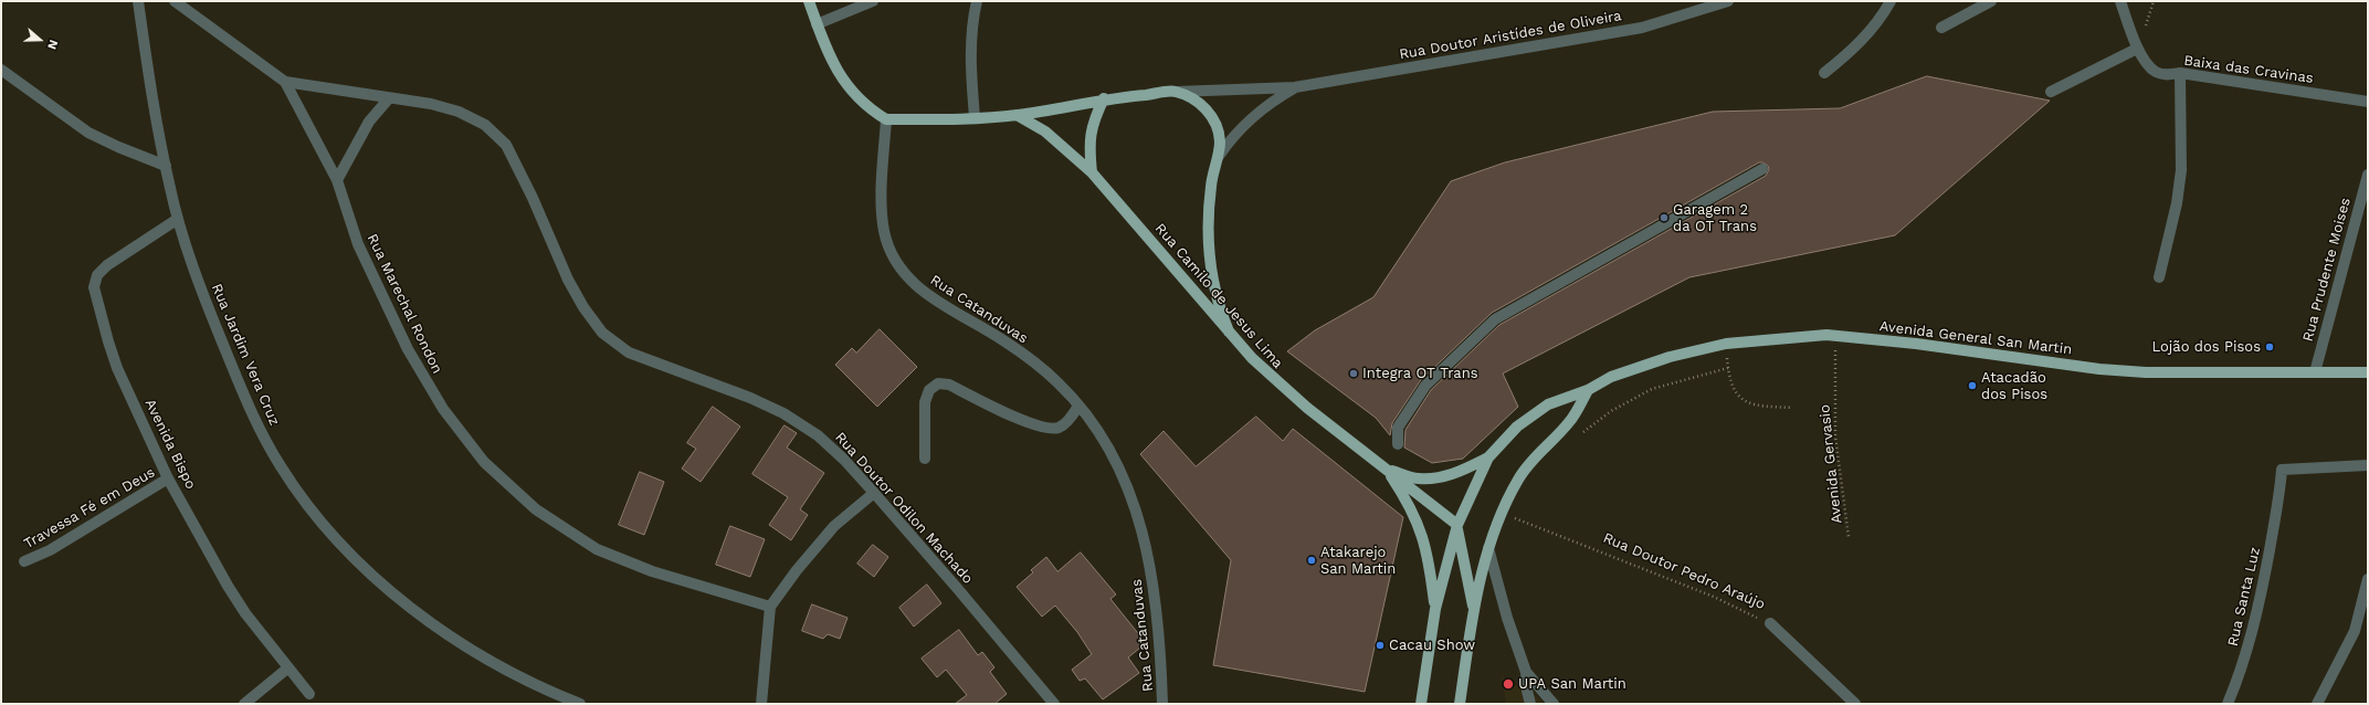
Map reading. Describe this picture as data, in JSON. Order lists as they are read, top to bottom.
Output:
{
  "streets": {
    "main road": ["Rua Doutor Aristídes de Oliveira", "Rua Camilo de Jesus Lima", "Avenida General San Martin"],
    "street": [
      "Baixa das Cravinas",
      "Rua Prudente Moises",
      "Rua Marechal Rondon",
      "Rua Catanduvas",
      "Rua Jardim Vera Cruz",
      "Avenida Bispo",
      "Travessa Fé em Deus",
      "Rua Doutor Odilon Machado",
      "Rua Doutor Pedro Araújo",
      "Rua Santa Luz"
    ],
    "path": ["Avenida Gervasio"]
  },
  "crossings": [
    ["Rua Doutor Aristídes de Oliveira", "Rua Catanduvas"],
    ["Rua Prudente Moises", "Avenida General San Martin"],
    ["Rua Camilo de Jesus Lima", "Avenida General San Martin"],
    ["Rua Marechal Rondon", "Rua Doutor Odilon Machado"],
    ["Avenida General San Martin", "Avenida Gervasio"],
    ["Rua Jardim Vera Cruz", "Avenida Bispo"],
    ["Avenida Bispo", "Travessa Fé em Deus"]
  ],
  "places": [
    "Garagem 2 da OT Trans",
    "Lojão dos Pisos",
    "Integra OT Trans",
    "Atacadão dos Pisos",
    "Atakarejo San Martin",
    "Cacau Show",
    "UPA San Martin"
  ],
  "north": "right"
}
